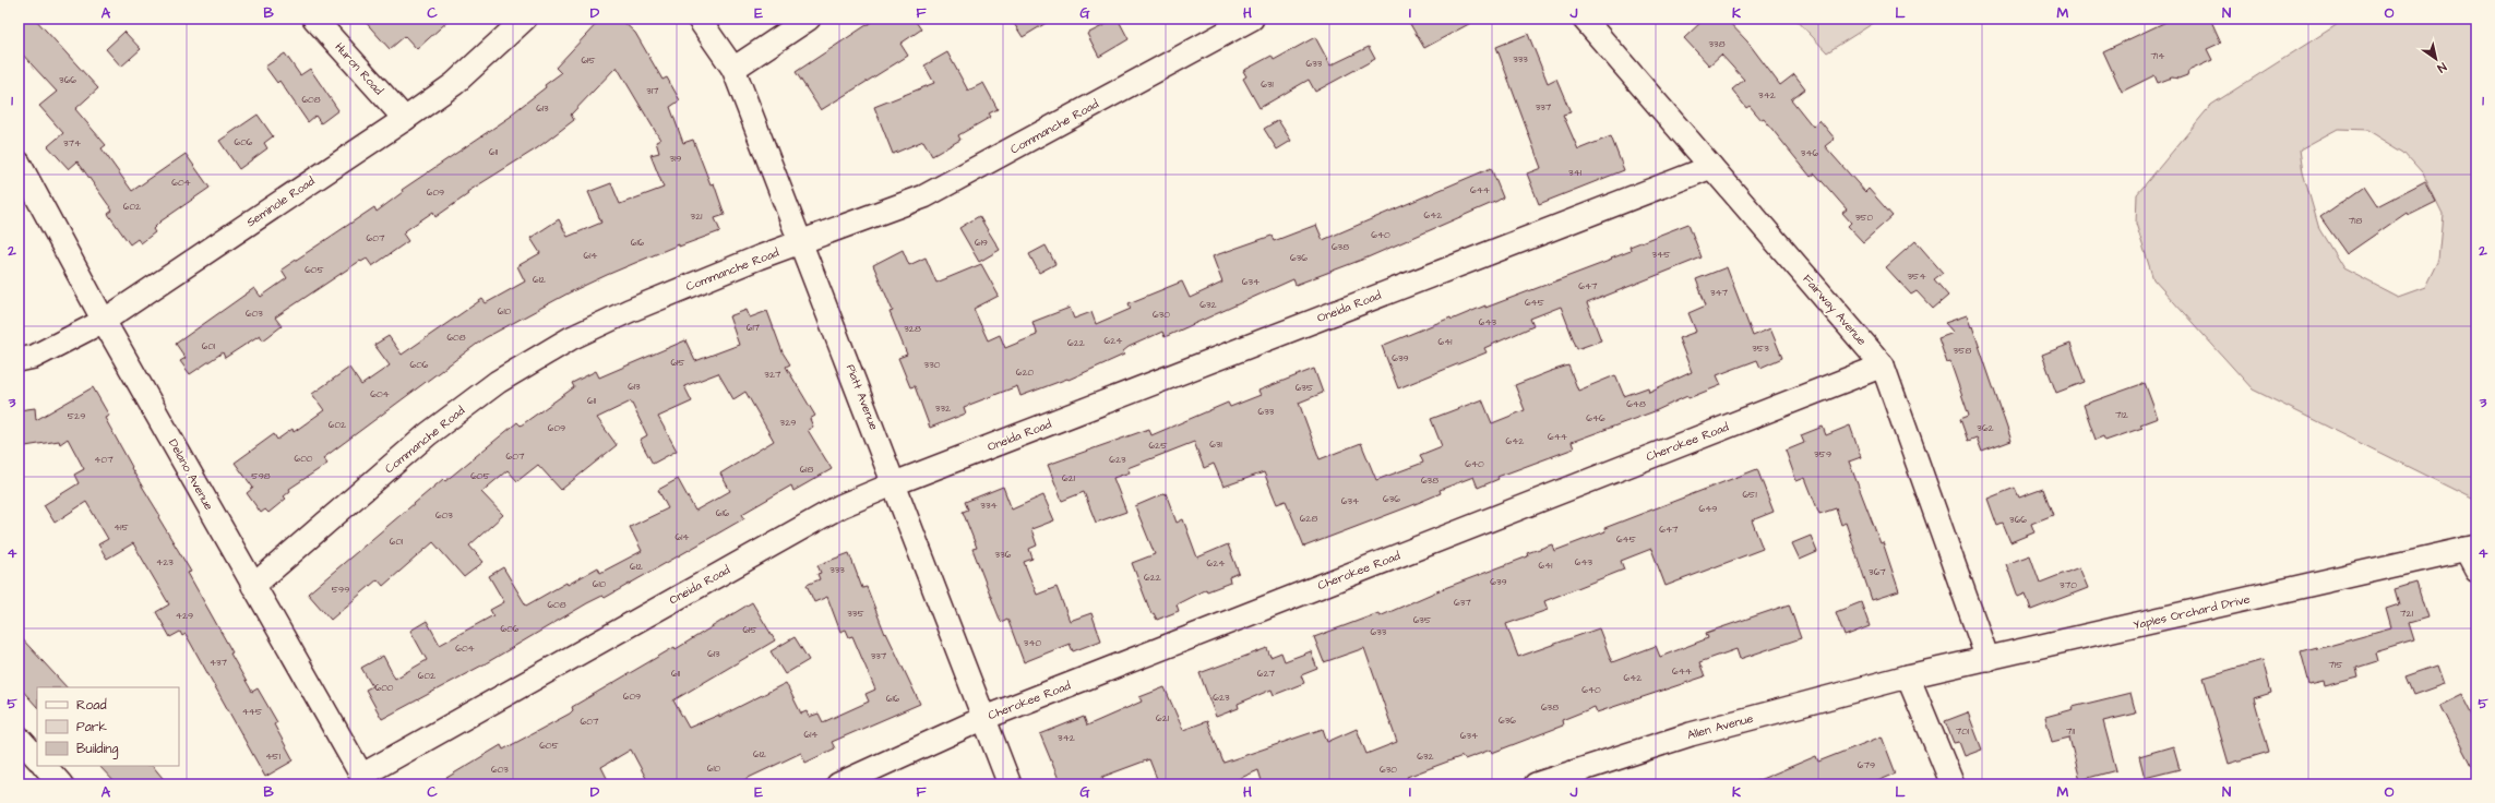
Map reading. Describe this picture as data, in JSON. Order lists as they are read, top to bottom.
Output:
{
  "streets": {
    "street": [
      "Huron Road",
      "Commanche Road",
      "Seminole Road",
      "Oneida Road",
      "Fairway Avenue",
      "Piatt Avenue",
      "Cherokee Road",
      "Delano Avenue",
      "Yaples Orchard Drive",
      "Allen Avenue"
    ]
  },
  "crossings": [
    ["Huron Road", "Seminole Road"],
    ["Commanche Road", "Piatt Avenue"],
    ["Commanche Road", "Delano Avenue"],
    ["Seminole Road", "Delano Avenue"],
    ["Oneida Road", "Fairway Avenue"],
    ["Oneida Road", "Piatt Avenue"],
    ["Oneida Road", "Delano Avenue"],
    ["Fairway Avenue", "Cherokee Road"],
    ["Fairway Avenue", "Yaples Orchard Drive"],
    ["Piatt Avenue", "Cherokee Road"],
    ["Yaples Orchard Drive", "Allen Avenue"]
  ],
  "house_numbers": [
    "338",
    "714",
    "333",
    "615",
    "633",
    "366",
    "631",
    "317",
    "342",
    "608",
    "337",
    "613",
    "606",
    "374",
    "611",
    "346",
    "319",
    "341",
    "604",
    "644",
    "609",
    "602",
    "642",
    "321",
    "350",
    "718",
    "640",
    "607",
    "616",
    "619",
    "638",
    "345",
    "614",
    "636",
    "605",
    "354",
    "612",
    "634",
    "647",
    "347",
    "645",
    "632",
    "610",
    "603",
    "630",
    "643",
    "617",
    "328",
    "608",
    "624",
    "641",
    "622",
    "601",
    "353",
    "358",
    "639",
    "615",
    "606",
    "330",
    "620",
    "327",
    "613",
    "635",
    "604",
    "611",
    "648",
    "332",
    "633",
    "712",
    "529",
    "646",
    "329",
    "602",
    "609",
    "362",
    "644",
    "642",
    "631",
    "625",
    "359",
    "607",
    "600",
    "407",
    "623",
    "640",
    "618",
    "598",
    "605",
    "621",
    "638",
    "651",
    "636",
    "634",
    "334",
    "649",
    "616",
    "603",
    "628",
    "366",
    "415",
    "647",
    "614",
    "645",
    "601",
    "336",
    "423",
    "643",
    "624",
    "641",
    "612",
    "333",
    "367",
    "622",
    "639",
    "610",
    "370",
    "599",
    "637",
    "608",
    "335",
    "721",
    "429",
    "635",
    "606",
    "615",
    "633",
    "340",
    "604",
    "613",
    "337",
    "437",
    "715",
    "644",
    "611",
    "627",
    "602",
    "642",
    "600",
    "640",
    "609",
    "623",
    "616",
    "638",
    "445",
    "621",
    "636",
    "607",
    "701",
    "711",
    "614",
    "634",
    "342",
    "605",
    "612",
    "451",
    "632",
    "679",
    "610",
    "603",
    "630"
  ],
  "legend": ["Road", "Park", "Building"],
  "north": "bottom right",
  "grid": {
    "columns": [
      "A",
      "B",
      "C",
      "D",
      "E",
      "F",
      "G",
      "H",
      "I",
      "J",
      "K",
      "L",
      "M",
      "N",
      "O"
    ],
    "rows": [
      "1",
      "2",
      "3",
      "4",
      "5"
    ]
  }
}
